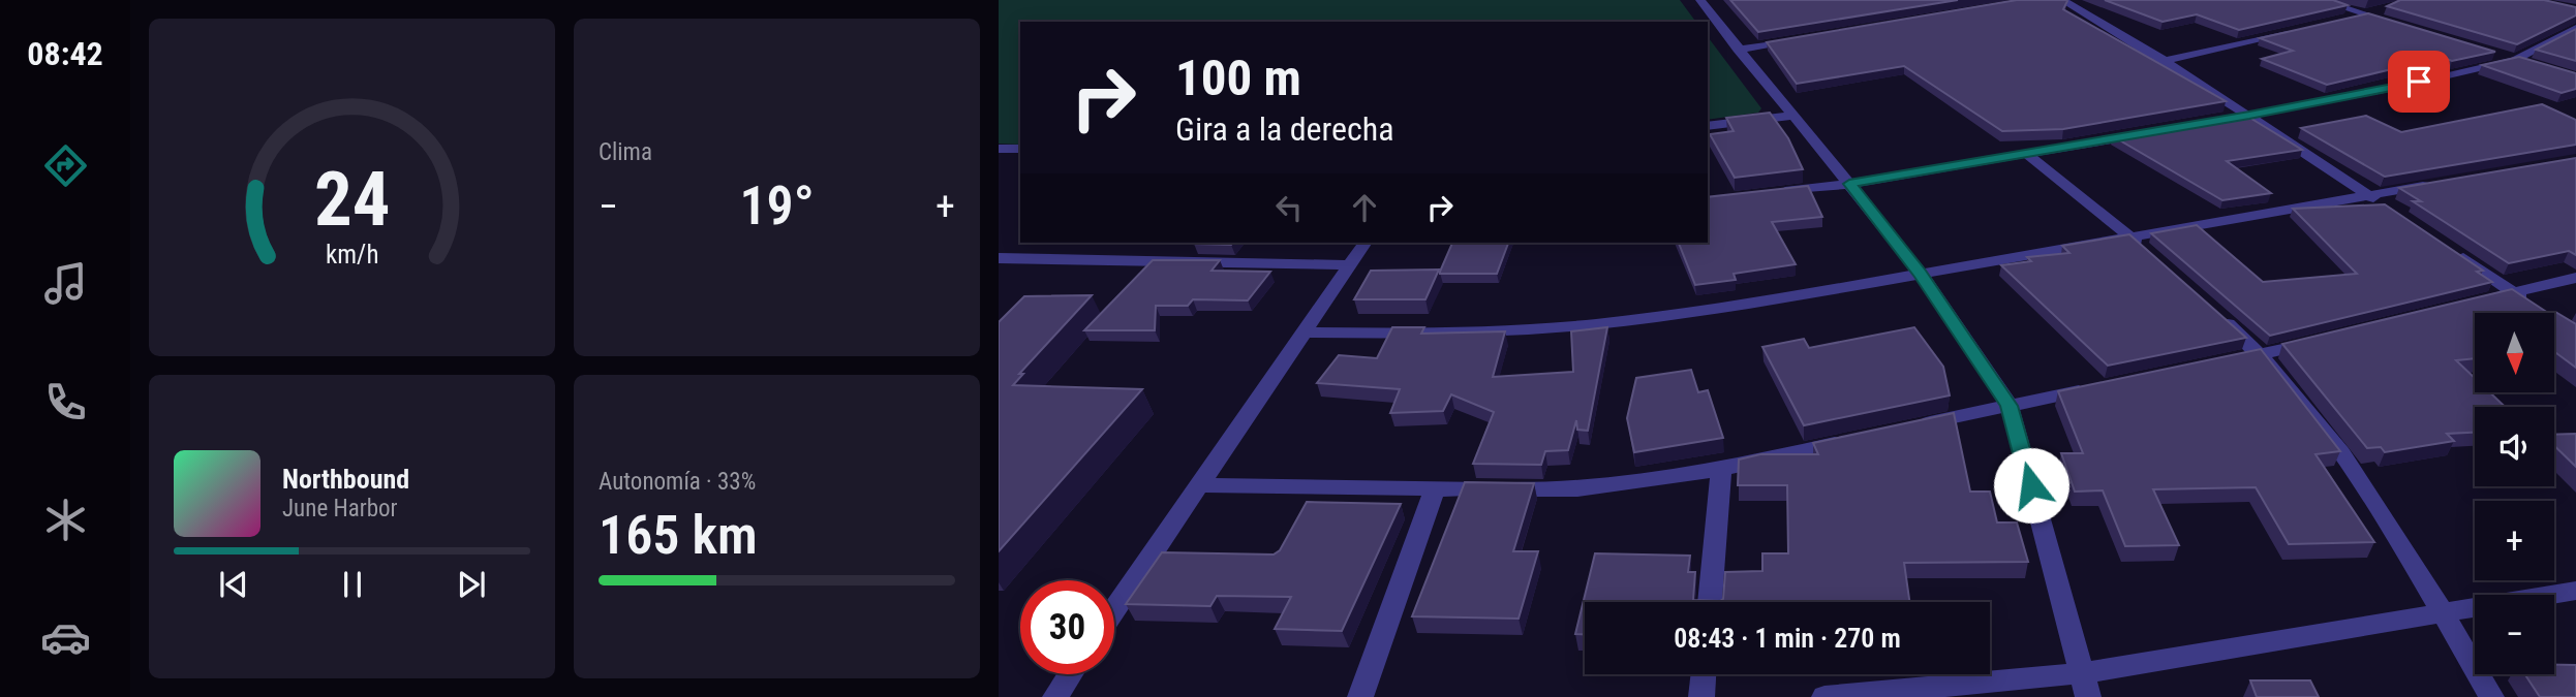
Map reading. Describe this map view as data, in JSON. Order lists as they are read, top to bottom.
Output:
{
  "north": "bottom",
  "page": {
    "tabs": "08:42",
    "tile": [
      "Clima",
      ["Autonomía · 33%", "165 km"]
    ],
    "turn": ["100 m", "Gira a la derecha"],
    "heat": ["−", "19°", "+"],
    "map_buttons": ["+", "−"],
    "song": ["Northbound", "June Harbor"],
    "limit": "30",
    "trip": "08:43 · 1 min · 270 m",
    "gauge": ["24", "km/h"]
  }
}
